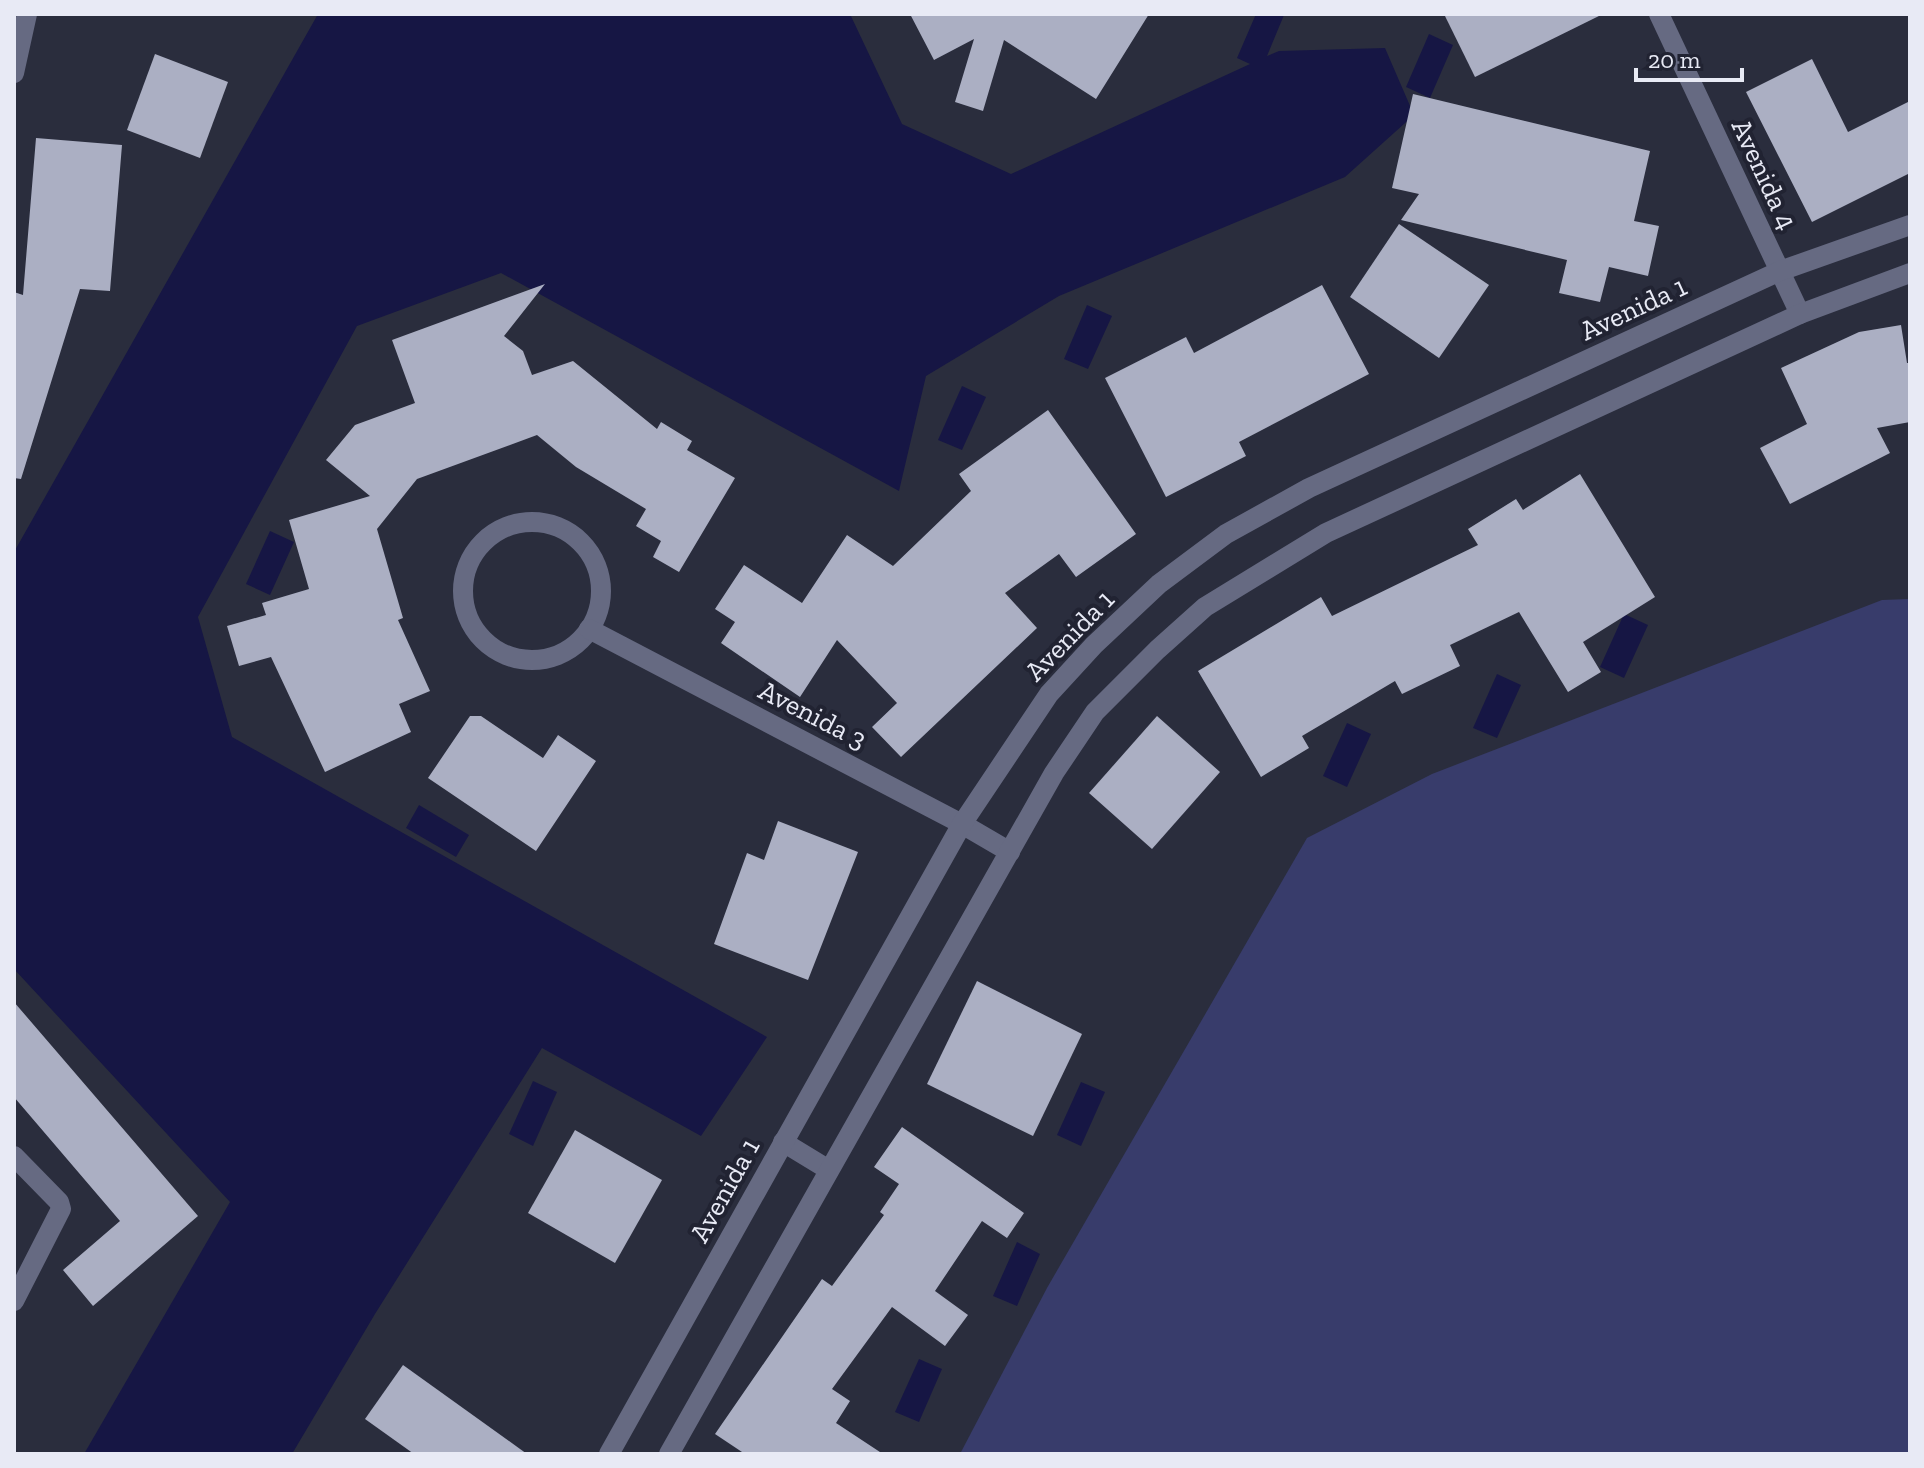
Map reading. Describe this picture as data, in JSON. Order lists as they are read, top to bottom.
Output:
{
  "streets": {
    "street": ["Avenida 4", "Avenida 1", "Avenida 3"]
  },
  "crossings": [
    ["Avenida 4", "Avenida 1"],
    ["Avenida 1", "Avenida 3"]
  ],
  "scale_bar": "20 m"
}
